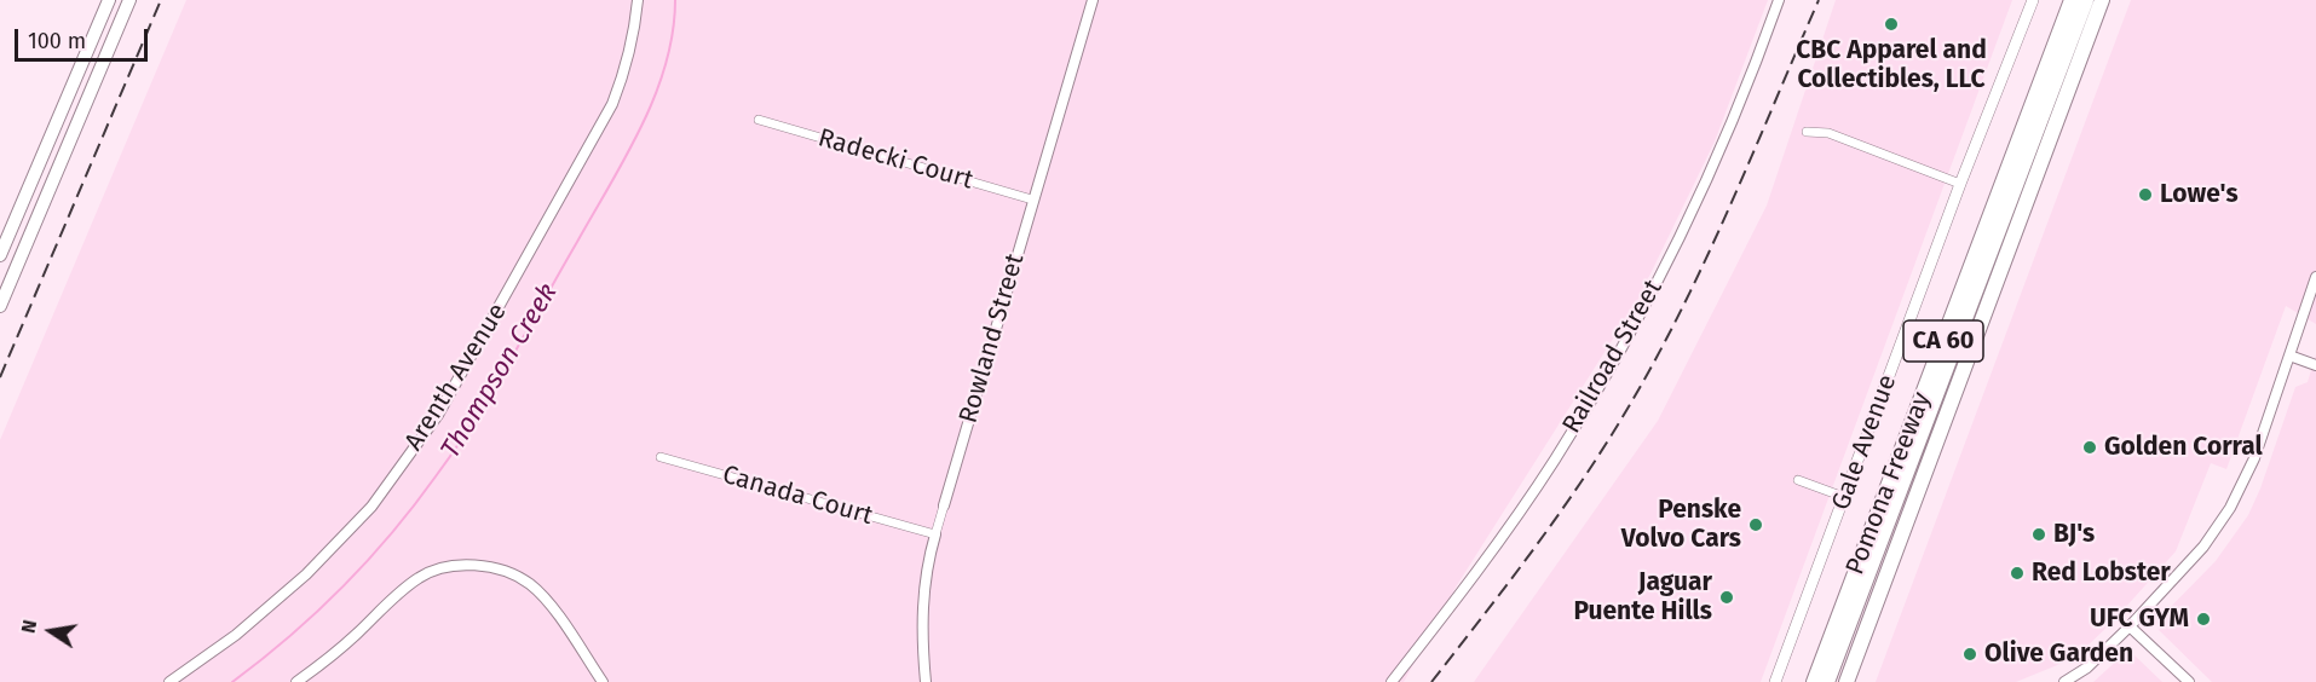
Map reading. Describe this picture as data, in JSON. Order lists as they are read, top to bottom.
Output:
{
  "streets": {
    "highway": ["CA 60", "Pomona Freeway"],
    "main road": ["Gale Avenue"],
    "street": [
      "Radecki Court",
      "Rowland Street",
      "Railroad Street",
      "Arenth Avenue",
      "Canada Court"
    ]
  },
  "crossings": [
    ["Radecki Court", "Rowland Street"],
    ["Rowland Street", "Canada Court"]
  ],
  "water": ["Thompson Creek"],
  "places": [
    "CBC Apparel and Collectibles, LLC",
    "Lowe's",
    "Golden Corral",
    "Penske Volvo Cars",
    "BJ's",
    "Red Lobster",
    "Jaguar Puente Hills",
    "UFC GYM",
    "Olive Garden"
  ],
  "scale_bar": "100 m",
  "north": "left"
}
